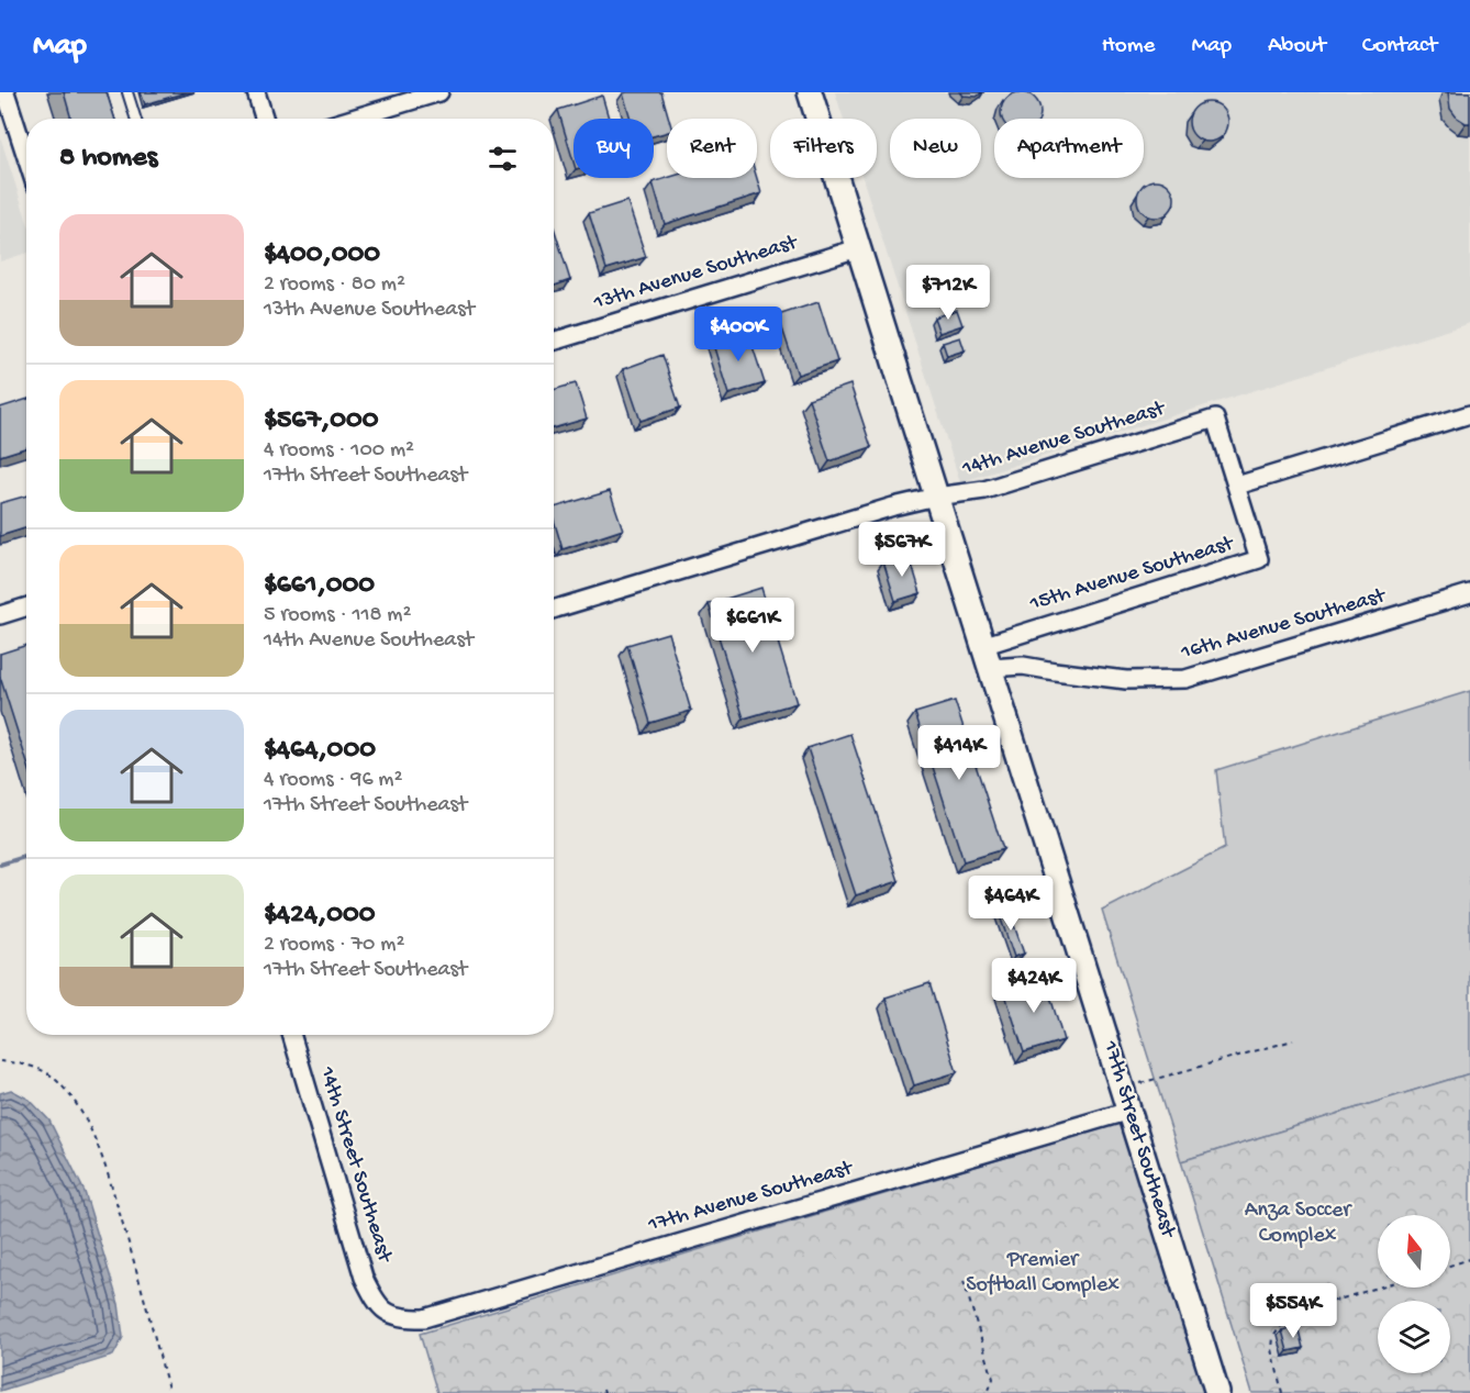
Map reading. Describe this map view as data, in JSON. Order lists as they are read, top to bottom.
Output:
{
  "streets": {
    "street": [
      "13th Avenue Southeast",
      "14th Avenue Southeast",
      "15th Avenue Southeast",
      "16th Avenue Southeast",
      "17th Street Southeast",
      "14th Street Southeast",
      "17th Avenue Southeast"
    ]
  },
  "crossings": [
    ["13th Avenue Southeast", "17th Street Southeast"],
    ["14th Avenue Southeast", "15th Avenue Southeast"],
    ["14th Avenue Southeast", "17th Street Southeast"],
    ["15th Avenue Southeast", "17th Street Southeast"],
    ["16th Avenue Southeast", "17th Street Southeast"],
    ["17th Street Southeast", "17th Avenue Southeast"],
    ["14th Street Southeast", "17th Avenue Southeast"]
  ],
  "parks": ["Anza Soccer Complex", "Premier Softball Complex"],
  "north": "top",
  "page": {
    "header": "Map",
    "nav": [
      "Home",
      "Map",
      "About",
      "Contact"
    ],
    "chip": [
      "Buy",
      "Rent",
      "Filters",
      "New",
      "Apartment"
    ],
    "heading": "8 homes",
    "list": [
      {
        "name": "$400,000",
        "note": "2 rooms · 80 m² · 13th Avenue Southeast"
      },
      {
        "name": "$567,000",
        "note": "4 rooms · 100 m² · 17th Street Southeast"
      },
      {
        "name": "$661,000",
        "note": "5 rooms · 118 m² · 14th Avenue Southeast"
      },
      {
        "name": "$464,000",
        "note": "4 rooms · 96 m² · 17th Street Southeast"
      },
      {
        "name": "$424,000",
        "note": "2 rooms · 70 m² · 17th Street Southeast"
      }
    ],
    "price": [
      "$712K",
      "$400K",
      "$567K",
      "$661K",
      "$414K",
      "$464K",
      "$424K",
      "$554K"
    ]
  }
}
